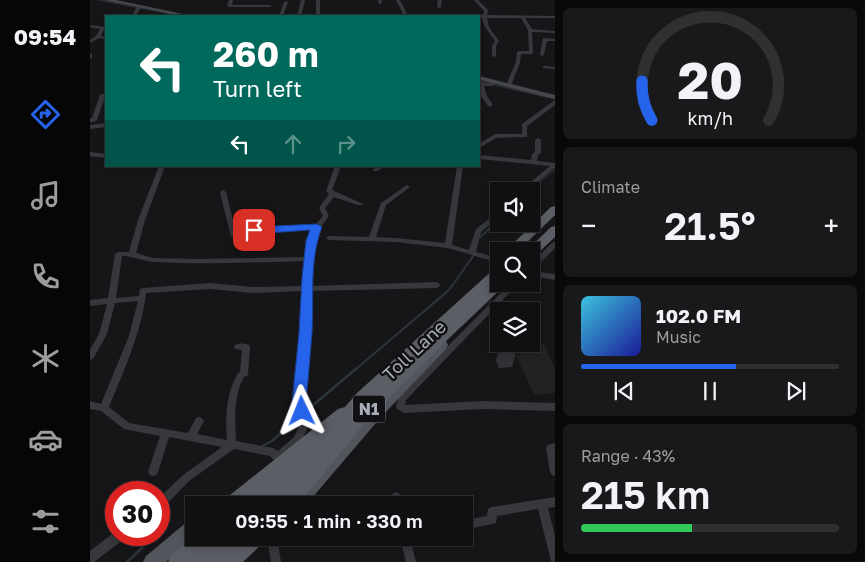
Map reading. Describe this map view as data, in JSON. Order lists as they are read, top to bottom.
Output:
{
  "streets": {
    "highway": ["Toll Lane", "N1"]
  },
  "crossings": [
    ["Toll Lane", "N1"]
  ],
  "page": {
    "tabs": "09:54",
    "turn": ["260 m", "Turn left"],
    "tile": [
      "Climate",
      ["Range · 43%", "215 km"]
    ],
    "heat": ["−", "21.5°", "+"],
    "song": ["102.0 FM", "Music"],
    "limit": "30",
    "trip": "09:55 · 1 min · 330 m",
    "gauge": ["20", "km/h"]
  }
}
